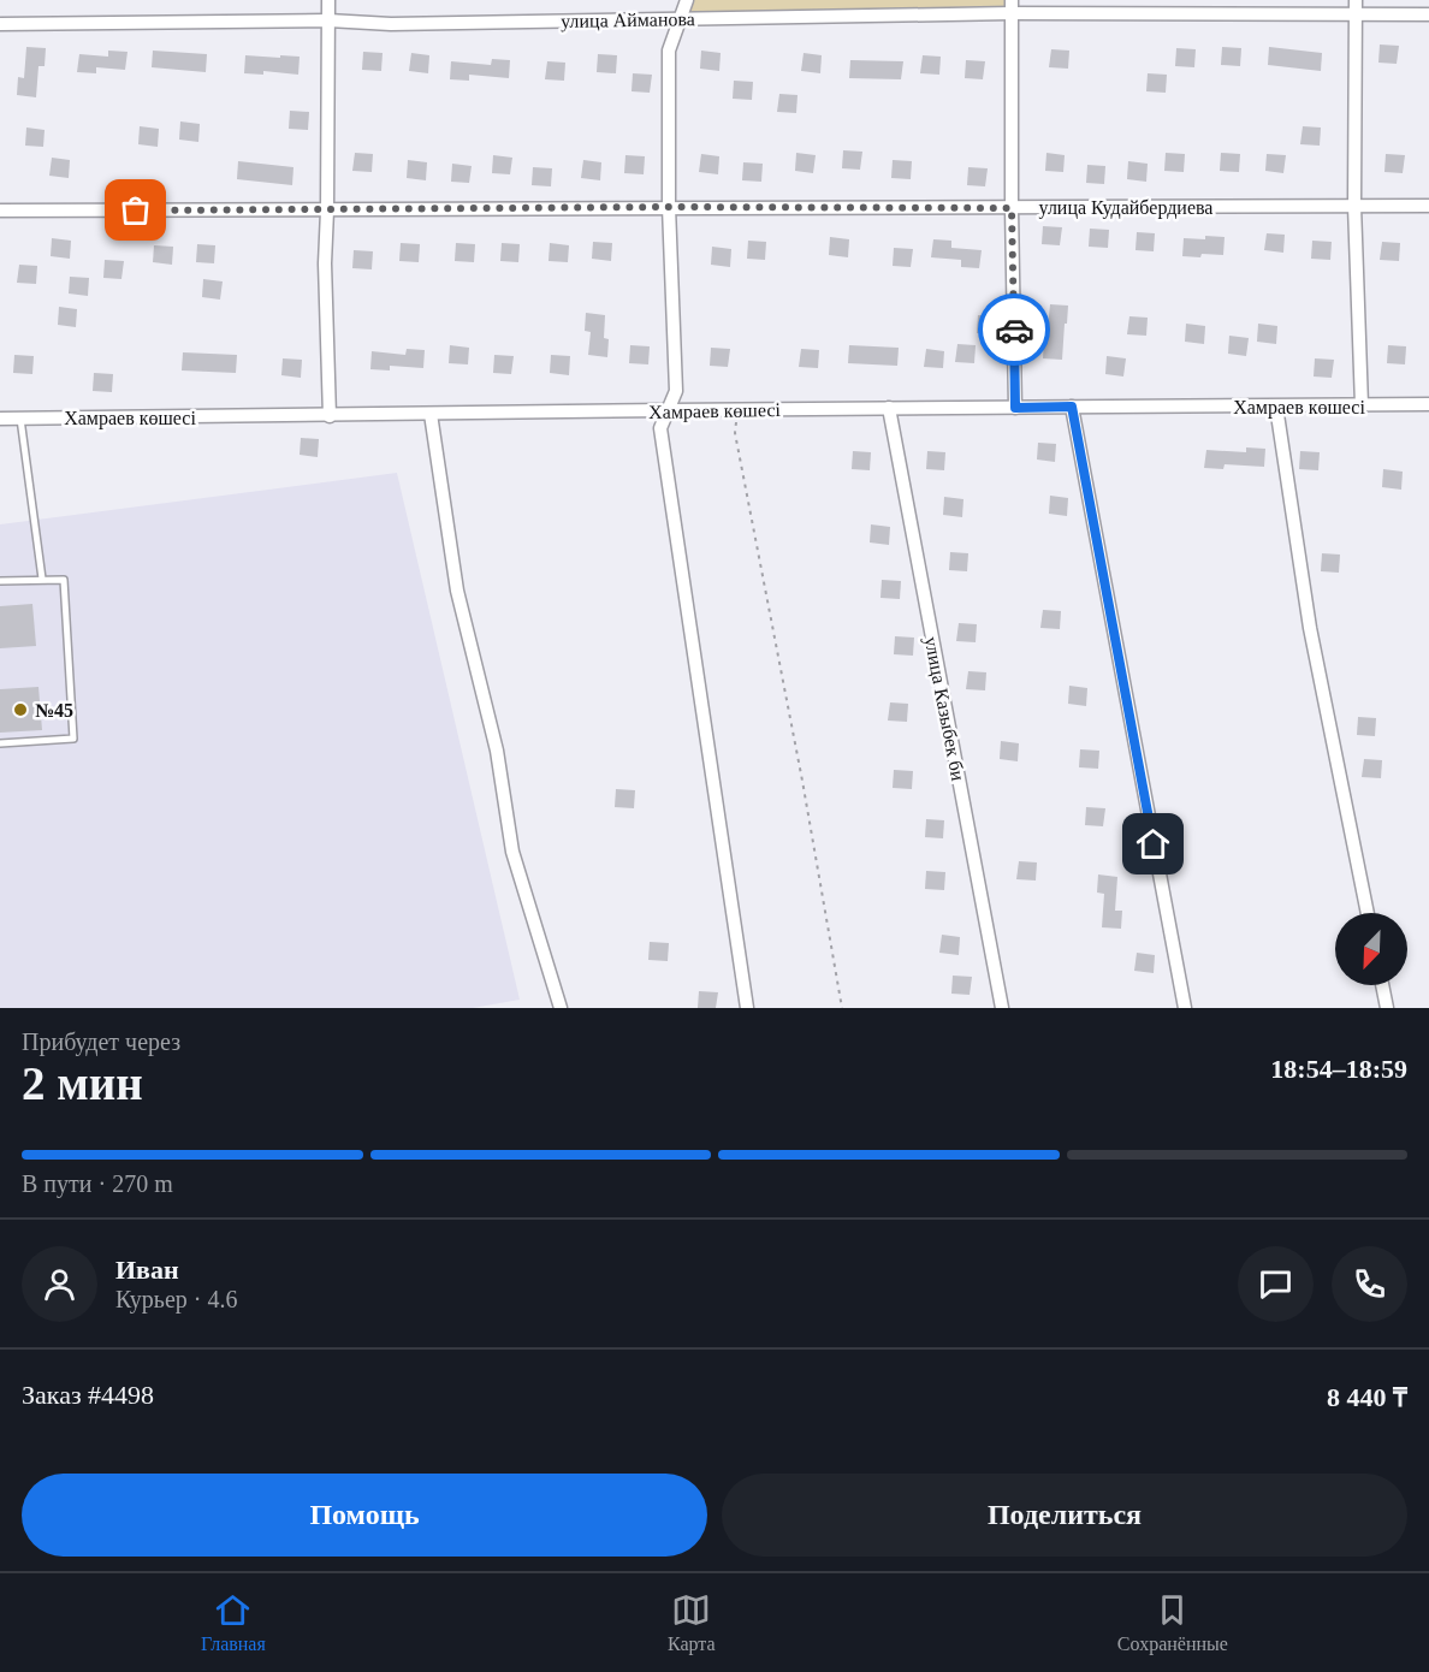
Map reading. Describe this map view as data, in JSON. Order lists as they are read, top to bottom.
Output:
{
  "streets": {
    "street": [
      "улица Айманова",
      "улица Кудайбердиева",
      "Хамраев көшесі",
      "улица Казыбек би"
    ]
  },
  "crossings": [
    ["Хамраев көшесі", "улица Казыбек би"]
  ],
  "places": ["№45"],
  "north": "bottom left",
  "page": {
    "heading": ["2 мин", "Прибудет через", "18:54–18:59"],
    "panel": [
      "Иван",
      "Курьер · 4.6",
      "Заказ #4498",
      "8 440 ₸"
    ],
    "bar": "В пути · 270 m",
    "buttons": ["Помощь", "Поделиться"],
    "tabs": ["Главная", "Карта", "Сохранённые"]
  }
}
